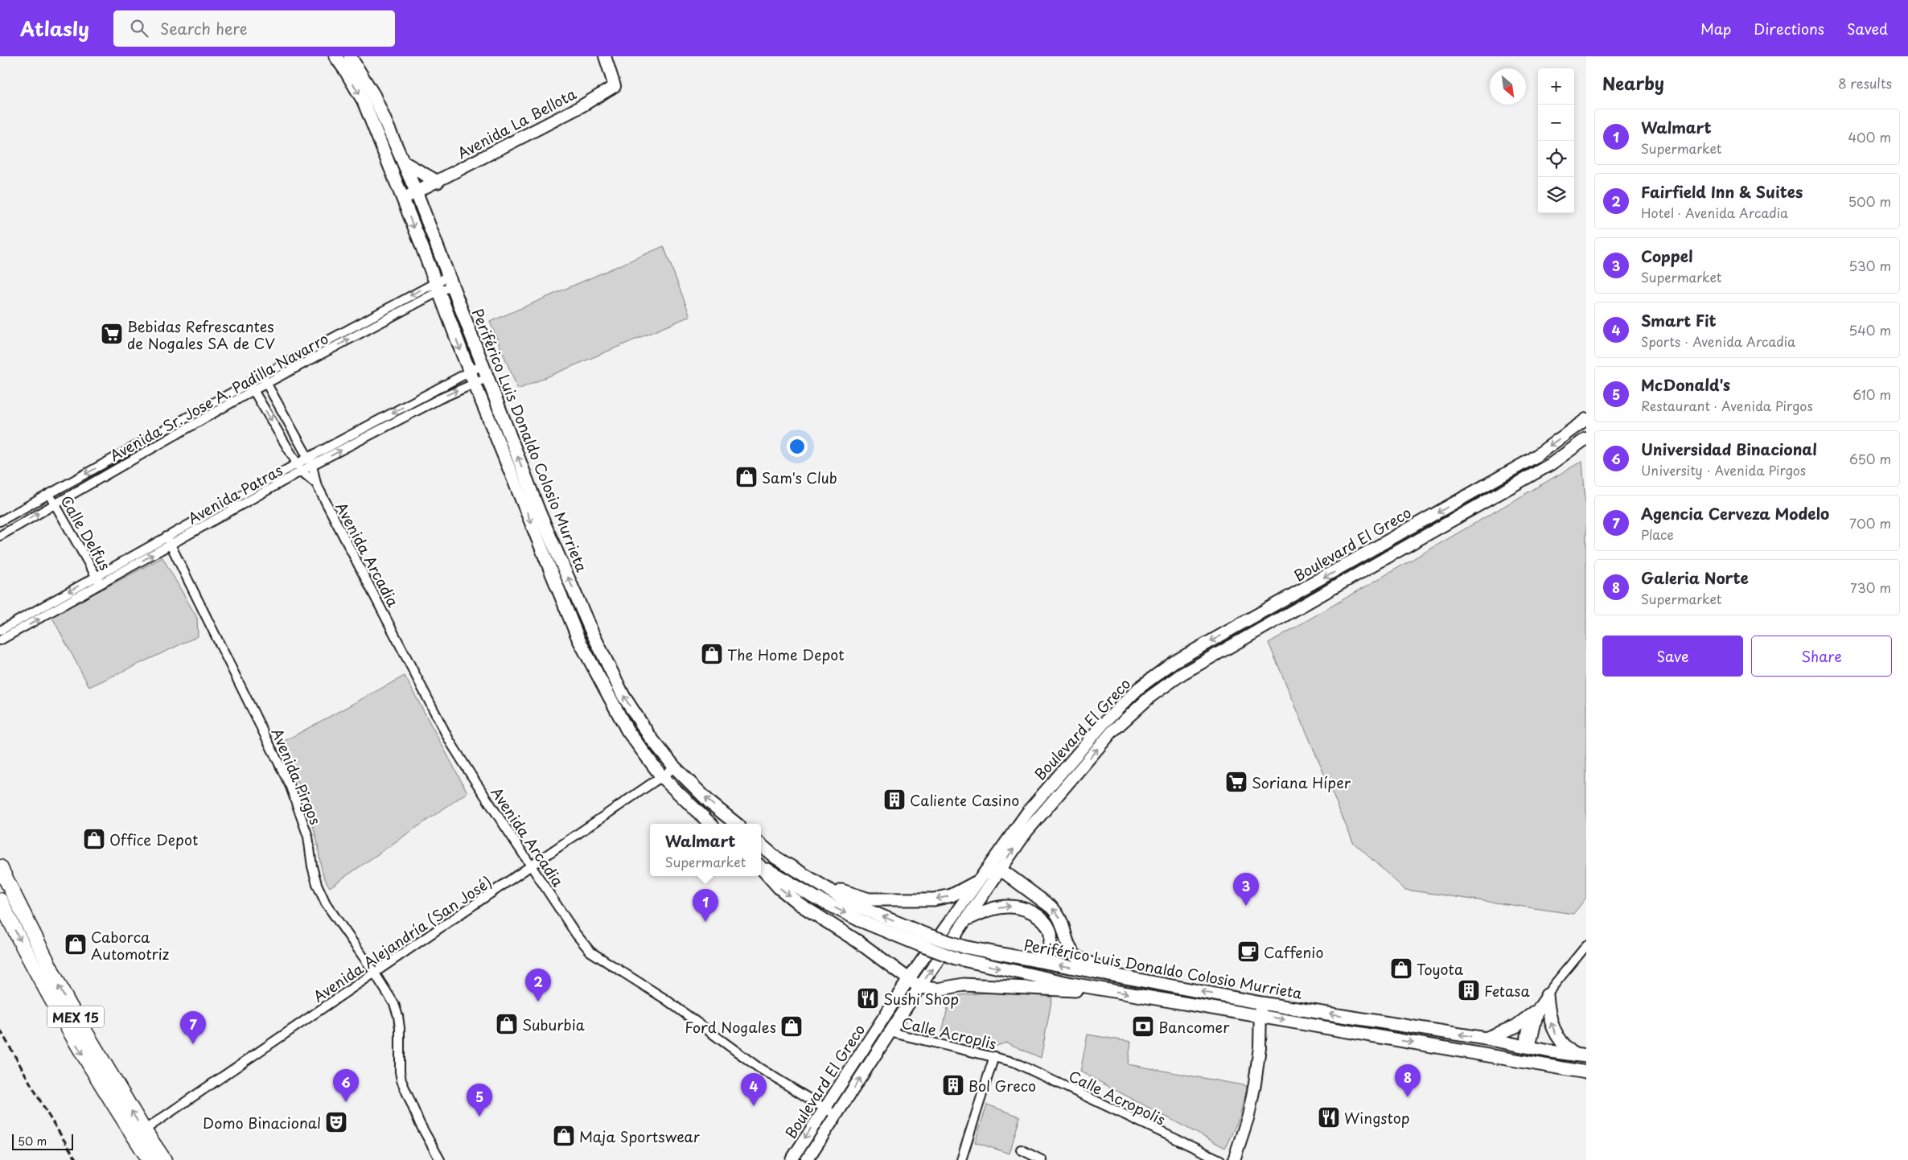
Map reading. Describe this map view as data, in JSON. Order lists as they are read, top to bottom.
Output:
{
  "streets": {
    "highway": ["MEX 15"],
    "main road": ["Avenida La Bellota", "Periférico Luis Donaldo Colosio Murrieta", "Boulevard El Greco"],
    "street": [
      "Avenida Sr. Jose A. Padilla Navarro",
      "Avenida Patras",
      "Calle Delfus",
      "Avenida Arcadia",
      "Avenida Pirgos",
      "Avenida Alejandría (San José)",
      "Calle Acroplis",
      "Calle Acropolis"
    ]
  },
  "crossings": [
    ["Avenida La Bellota", "Periférico Luis Donaldo Colosio Murrieta"],
    ["Avenida Sr. Jose A. Padilla Navarro", "Periférico Luis Donaldo Colosio Murrieta"],
    ["Avenida Sr. Jose A. Padilla Navarro", "Calle Delfus"],
    ["Avenida Sr. Jose A. Padilla Navarro", "Avenida Arcadia"],
    ["Periférico Luis Donaldo Colosio Murrieta", "Avenida Patras"],
    ["Periférico Luis Donaldo Colosio Murrieta", "Avenida Alejandría (San José)"],
    ["Avenida Patras", "Calle Delfus"],
    ["Avenida Patras", "Avenida Arcadia"],
    ["Avenida Patras", "Avenida Pirgos"],
    ["Boulevard El Greco", "Avenida Arcadia"],
    ["Boulevard El Greco", "Calle Acroplis"],
    ["Avenida Arcadia", "Avenida Alejandría (San José)"],
    ["Avenida Pirgos", "Avenida Alejandría (San José)"],
    ["Avenida Alejandría (San José)", "MEX 15"],
    ["Calle Acroplis", "Calle Acropolis"]
  ],
  "places": {
    "supermarket": ["Bebidas Refrescantes de Nogales SA de CV", "Soriana Híper"],
    "shop": [
      "Sam's Club",
      "The Home Depot",
      "Office Depot",
      "Caborca Automotriz",
      "Toyota",
      "Suburbia",
      "Ford Nogales",
      "Maja Sportswear"
    ],
    "building": ["Caliente Casino", "Fetasa", "Bol Greco"],
    "cafe": ["Caffenio"],
    "restaurant": ["Sushi Shop", "Wingstop"],
    "bank": ["Bancomer"],
    "theatre": ["Domo Binacional"]
  },
  "scale_bar": "50 m",
  "north": "bottom right",
  "page": {
    "header": "Atlasly",
    "search": "Search here",
    "nav": ["Map", "Directions", "Saved"],
    "heading": ["Nearby", "8 results"],
    "map_buttons": ["+", "−"],
    "list": [
      {
        "mark": "1",
        "name": "Walmart",
        "note": "Supermarket",
        "value": "400 m"
      },
      {
        "mark": "2",
        "name": "Fairfield Inn & Suites",
        "note": "Hotel · Avenida Arcadia",
        "value": "500 m"
      },
      {
        "mark": "3",
        "name": "Coppel",
        "note": "Supermarket",
        "value": "530 m"
      },
      {
        "mark": "4",
        "name": "Smart Fit",
        "note": "Sports · Avenida Arcadia",
        "value": "540 m"
      },
      {
        "mark": "5",
        "name": "McDonald's",
        "note": "Restaurant · Avenida Pirgos",
        "value": "610 m"
      },
      {
        "mark": "6",
        "name": "Universidad Binacional",
        "note": "University · Avenida Pirgos",
        "value": "650 m"
      },
      {
        "mark": "7",
        "name": "Agencia Cerveza Modelo",
        "note": "Place",
        "value": "700 m"
      },
      {
        "mark": "8",
        "name": "Galeria Norte",
        "note": "Supermarket",
        "value": "730 m"
      }
    ],
    "buttons": ["Save", "Share"],
    "popup": ["Walmart", "Supermarket"],
    "pins": [
      "3",
      "1",
      "2",
      "7",
      "8",
      "6",
      "4",
      "5"
    ],
    "scale": "50 m"
  }
}
